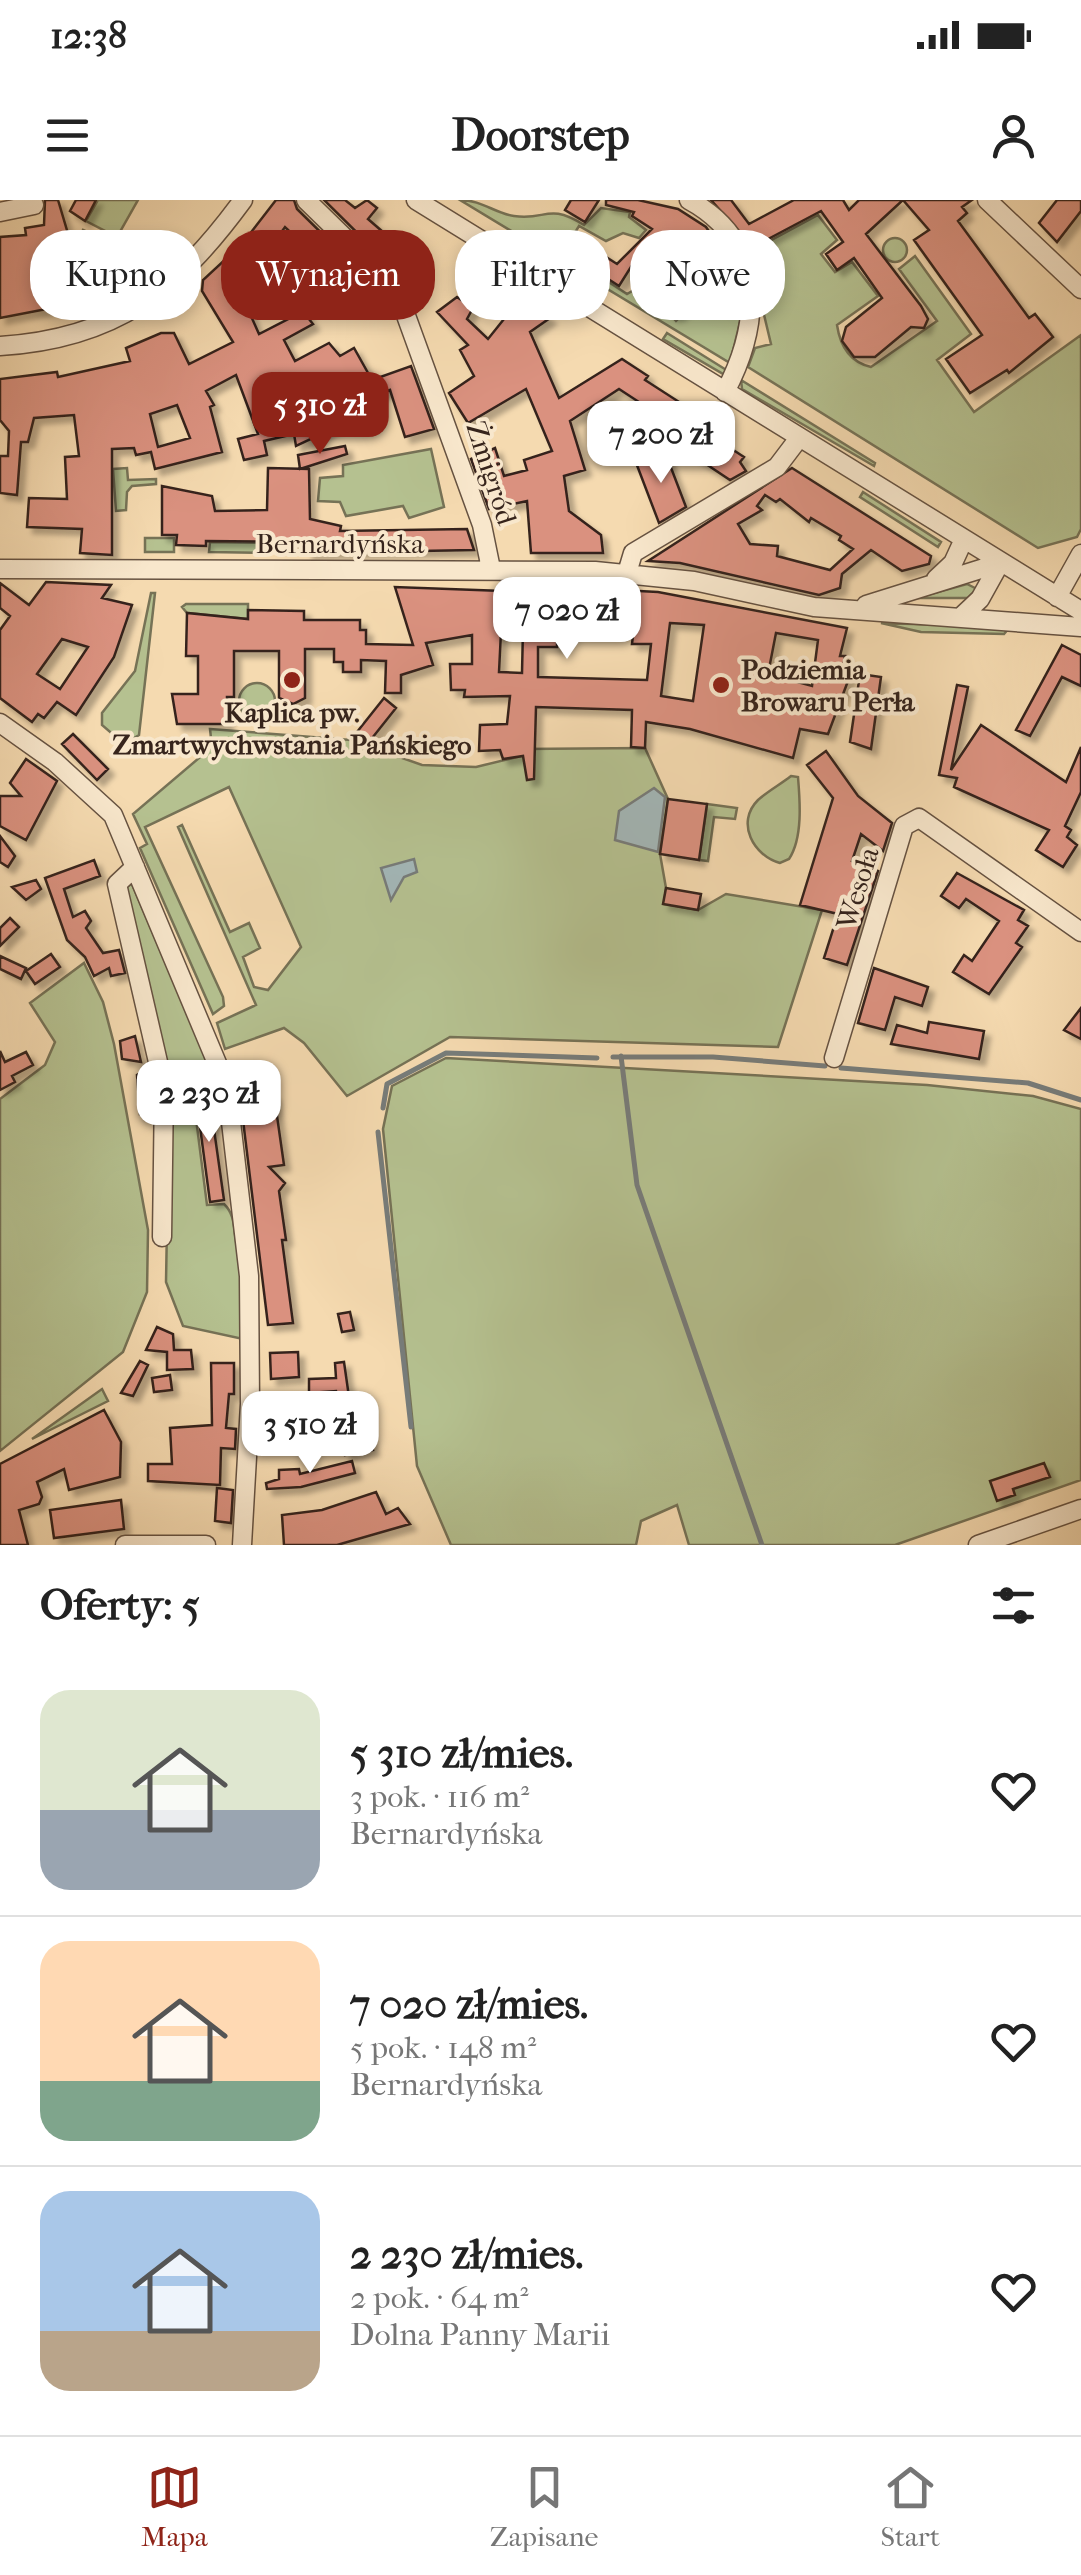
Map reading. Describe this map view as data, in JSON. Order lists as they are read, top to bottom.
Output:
{
  "streets": {
    "street": ["Żmigród", "Bernardyńska", "Wesoła"]
  },
  "crossings": [
    ["Żmigród", "Bernardyńska"]
  ],
  "places": ["Kaplica pw. Zmartwychwstania Pańskiego", "Podziemia Browaru Perła"],
  "page": {
    "status": "12:38",
    "header": "Doorstep",
    "chip": [
      "Kupno",
      "Wynajem",
      "Filtry",
      "Nowe"
    ],
    "price": [
      "5 310 zł",
      "7 200 zł",
      "7 020 zł",
      "2 230 zł",
      "3 510 zł"
    ],
    "heading": "Oferty: 5",
    "list": [
      {
        "name": "5 310 zł/mies.",
        "note": "3 pok. · 116 m² · Bernardyńska"
      },
      {
        "name": "7 020 zł/mies.",
        "note": "5 pok. · 148 m² · Bernardyńska"
      },
      {
        "name": "2 230 zł/mies.",
        "note": "2 pok. · 64 m² · Dolna Panny Marii"
      }
    ],
    "tabs": ["Mapa", "Zapisane", "Start"]
  }
}
